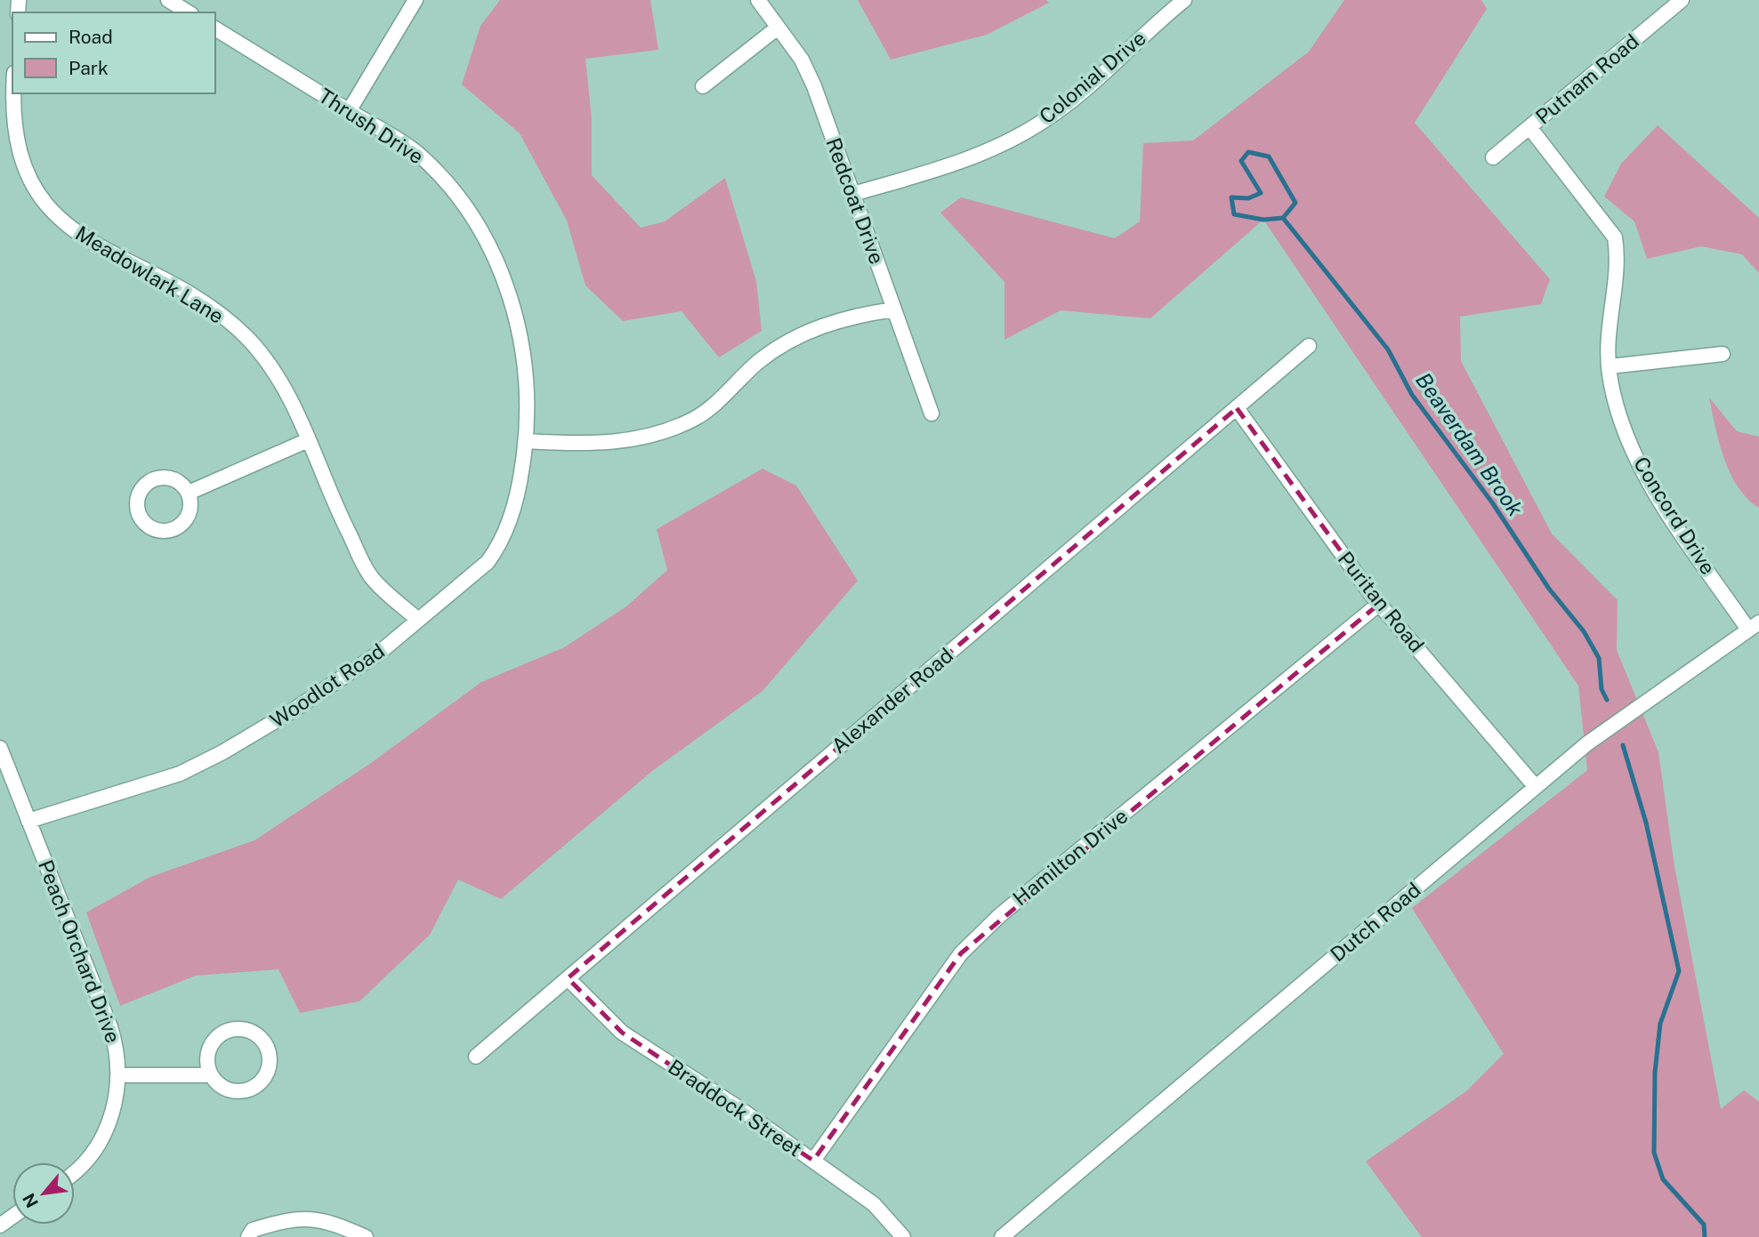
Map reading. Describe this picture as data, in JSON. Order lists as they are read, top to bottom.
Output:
{
  "streets": {
    "street": [
      "Colonial Drive",
      "Putnam Road",
      "Thrush Drive",
      "Redcoat Drive",
      "Meadowlark Lane",
      "Concord Drive",
      "Puritan Road",
      "Woodlot Road",
      "Alexander Road",
      "Hamilton Drive",
      "Dutch Road",
      "Peach Orchard Drive",
      "Braddock Street"
    ]
  },
  "crossings": [
    ["Colonial Drive", "Redcoat Drive"],
    ["Putnam Road", "Concord Drive"],
    ["Thrush Drive", "Woodlot Road"],
    ["Meadowlark Lane", "Woodlot Road"],
    ["Concord Drive", "Dutch Road"],
    ["Puritan Road", "Alexander Road"],
    ["Puritan Road", "Hamilton Drive"],
    ["Puritan Road", "Dutch Road"],
    ["Woodlot Road", "Peach Orchard Drive"],
    ["Alexander Road", "Braddock Street"],
    ["Hamilton Drive", "Braddock Street"]
  ],
  "water": ["Beaverdam Brook"],
  "legend": ["Road", "Park"],
  "north": "bottom left"
}
